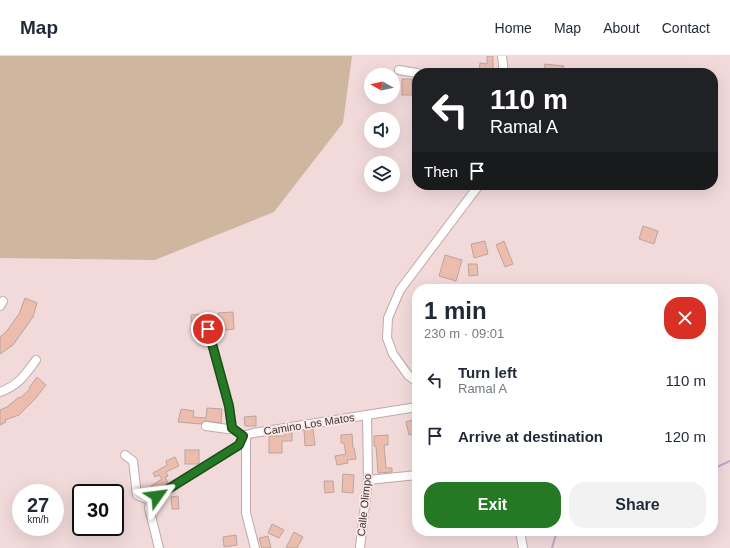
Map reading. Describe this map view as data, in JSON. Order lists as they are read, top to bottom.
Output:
{
  "streets": {
    "street": ["Camino Los Matos", "Calle Olimpo"]
  },
  "crossings": [
    ["Camino Los Matos", "Calle Olimpo"]
  ],
  "north": "left",
  "page": {
    "header": "Map",
    "nav": [
      "Home",
      "Map",
      "About",
      "Contact"
    ],
    "turn": ["110 m", "Ramal A"],
    "then": "Then",
    "heading": ["1 min", "230 m · 09:01"],
    "list": [
      {
        "name": "Turn left",
        "note": "Ramal A",
        "value": "110 m"
      },
      {
        "name": "Arrive at destination",
        "value": "120 m"
      }
    ],
    "buttons": ["Exit", "Share"],
    "speed": "27 km/h",
    "limit": "30"
  }
}
